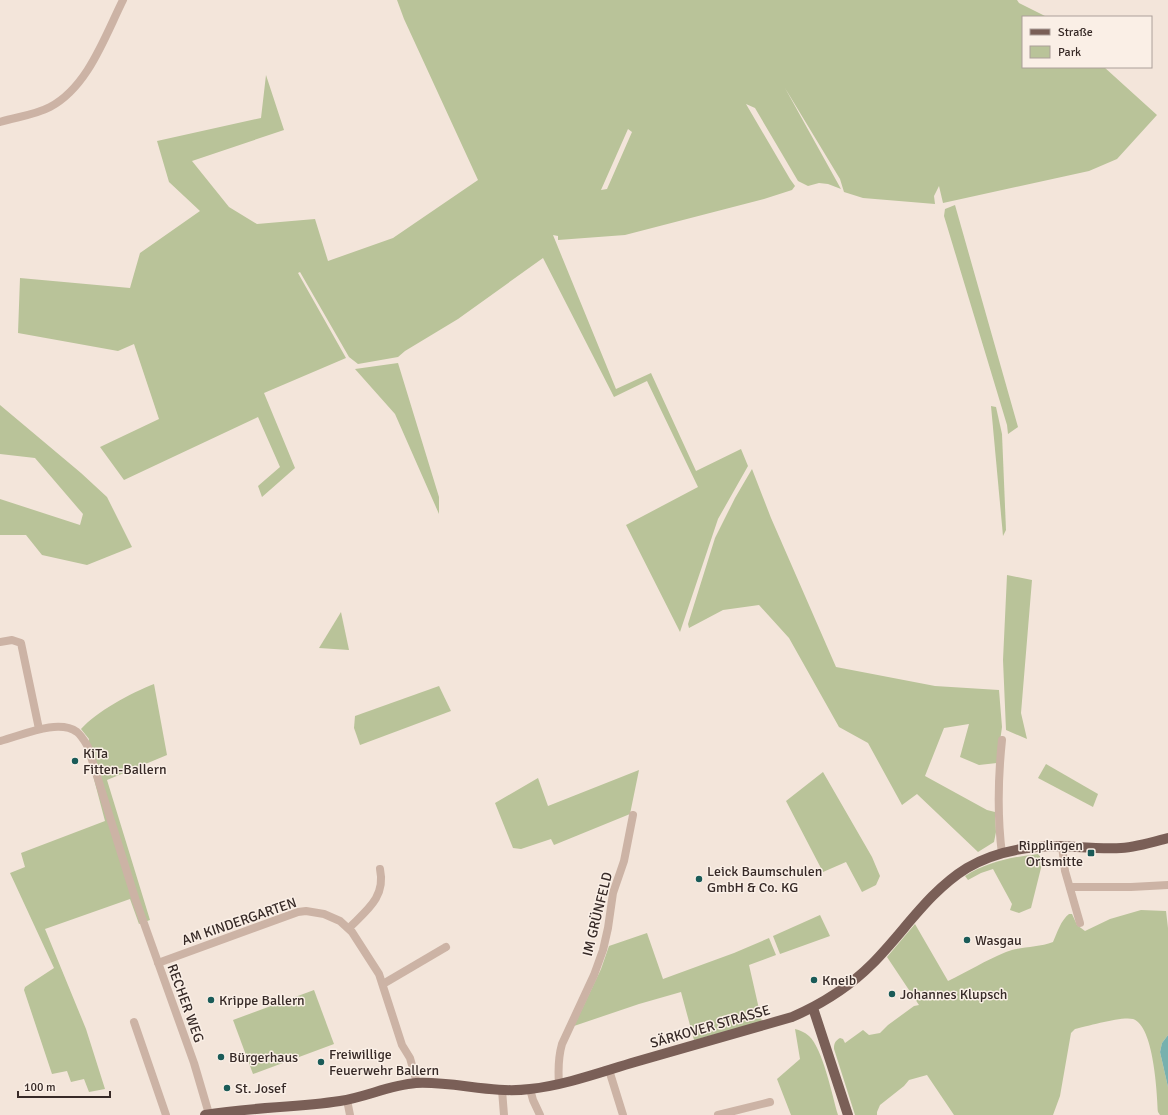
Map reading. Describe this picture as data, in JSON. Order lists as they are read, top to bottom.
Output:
{
  "streets": {
    "main road": ["SÄRKOVER STRASSE"],
    "street": ["IM GRÜNFELD", "AM KINDERGARTEN", "RECHER WEG"]
  },
  "crossings": [
    ["IM GRÜNFELD", "SÄRKOVER STRASSE"],
    ["AM KINDERGARTEN", "RECHER WEG"],
    ["AM KINDERGARTEN", "SÄRKOVER STRASSE"],
    ["RECHER WEG", "SÄRKOVER STRASSE"]
  ],
  "places": {
    "other": [
      "KiTa Fitten-Ballern",
      "Leick Baumschulen GmbH & Co. KG",
      "Wasgau",
      "Kneib",
      "Johannes Klupsch",
      "Krippe Ballern",
      "Bürgerhaus",
      "Freiwillige Feuerwehr Ballern",
      "St. Josef"
    ],
    "transit": ["Ripplingen Ortsmitte"]
  },
  "legend": ["Straße", "Park"],
  "scale_bar": "100 m"
}
